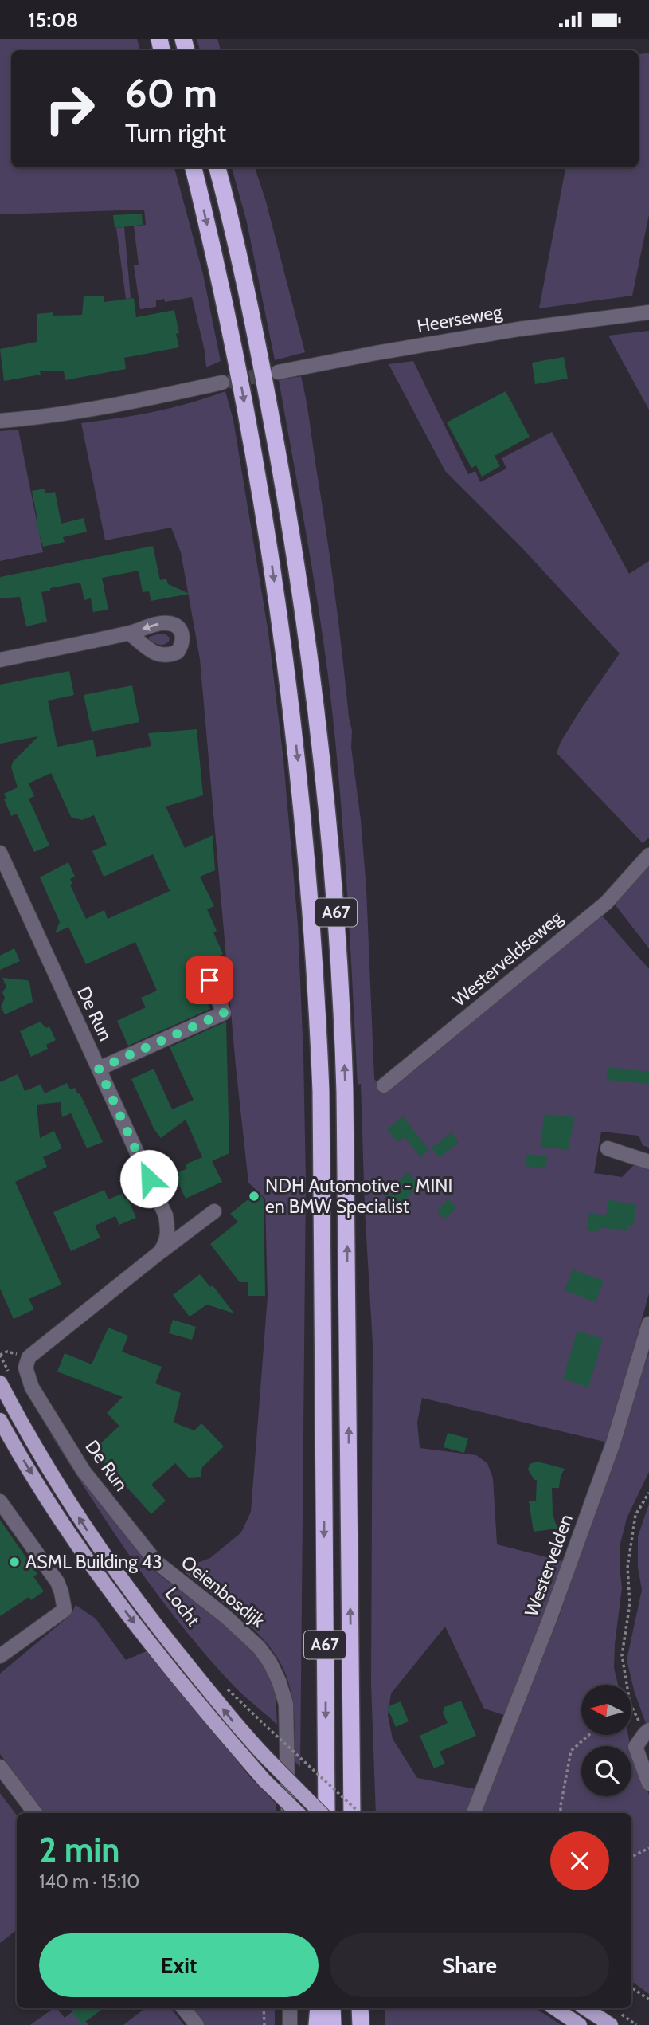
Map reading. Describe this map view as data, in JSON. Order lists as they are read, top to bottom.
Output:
{
  "streets": {
    "highway": ["A67"],
    "main road": ["Locht"],
    "street": [
      "Heerseweg",
      "Westerveldseweg",
      "De Run",
      "Westervelden",
      "Oeienbosdijk"
    ]
  },
  "crossings": [
    ["De Run", "Oeienbosdijk"]
  ],
  "places": ["NDH Automotive - MINI en BMW Specialist", "ASML Building 43"],
  "north": "left",
  "page": {
    "status": "15:08",
    "turn": ["60 m", "Turn right"],
    "heading": ["2 min", "140 m · 15:10"],
    "buttons": ["Exit", "Share"]
  }
}
